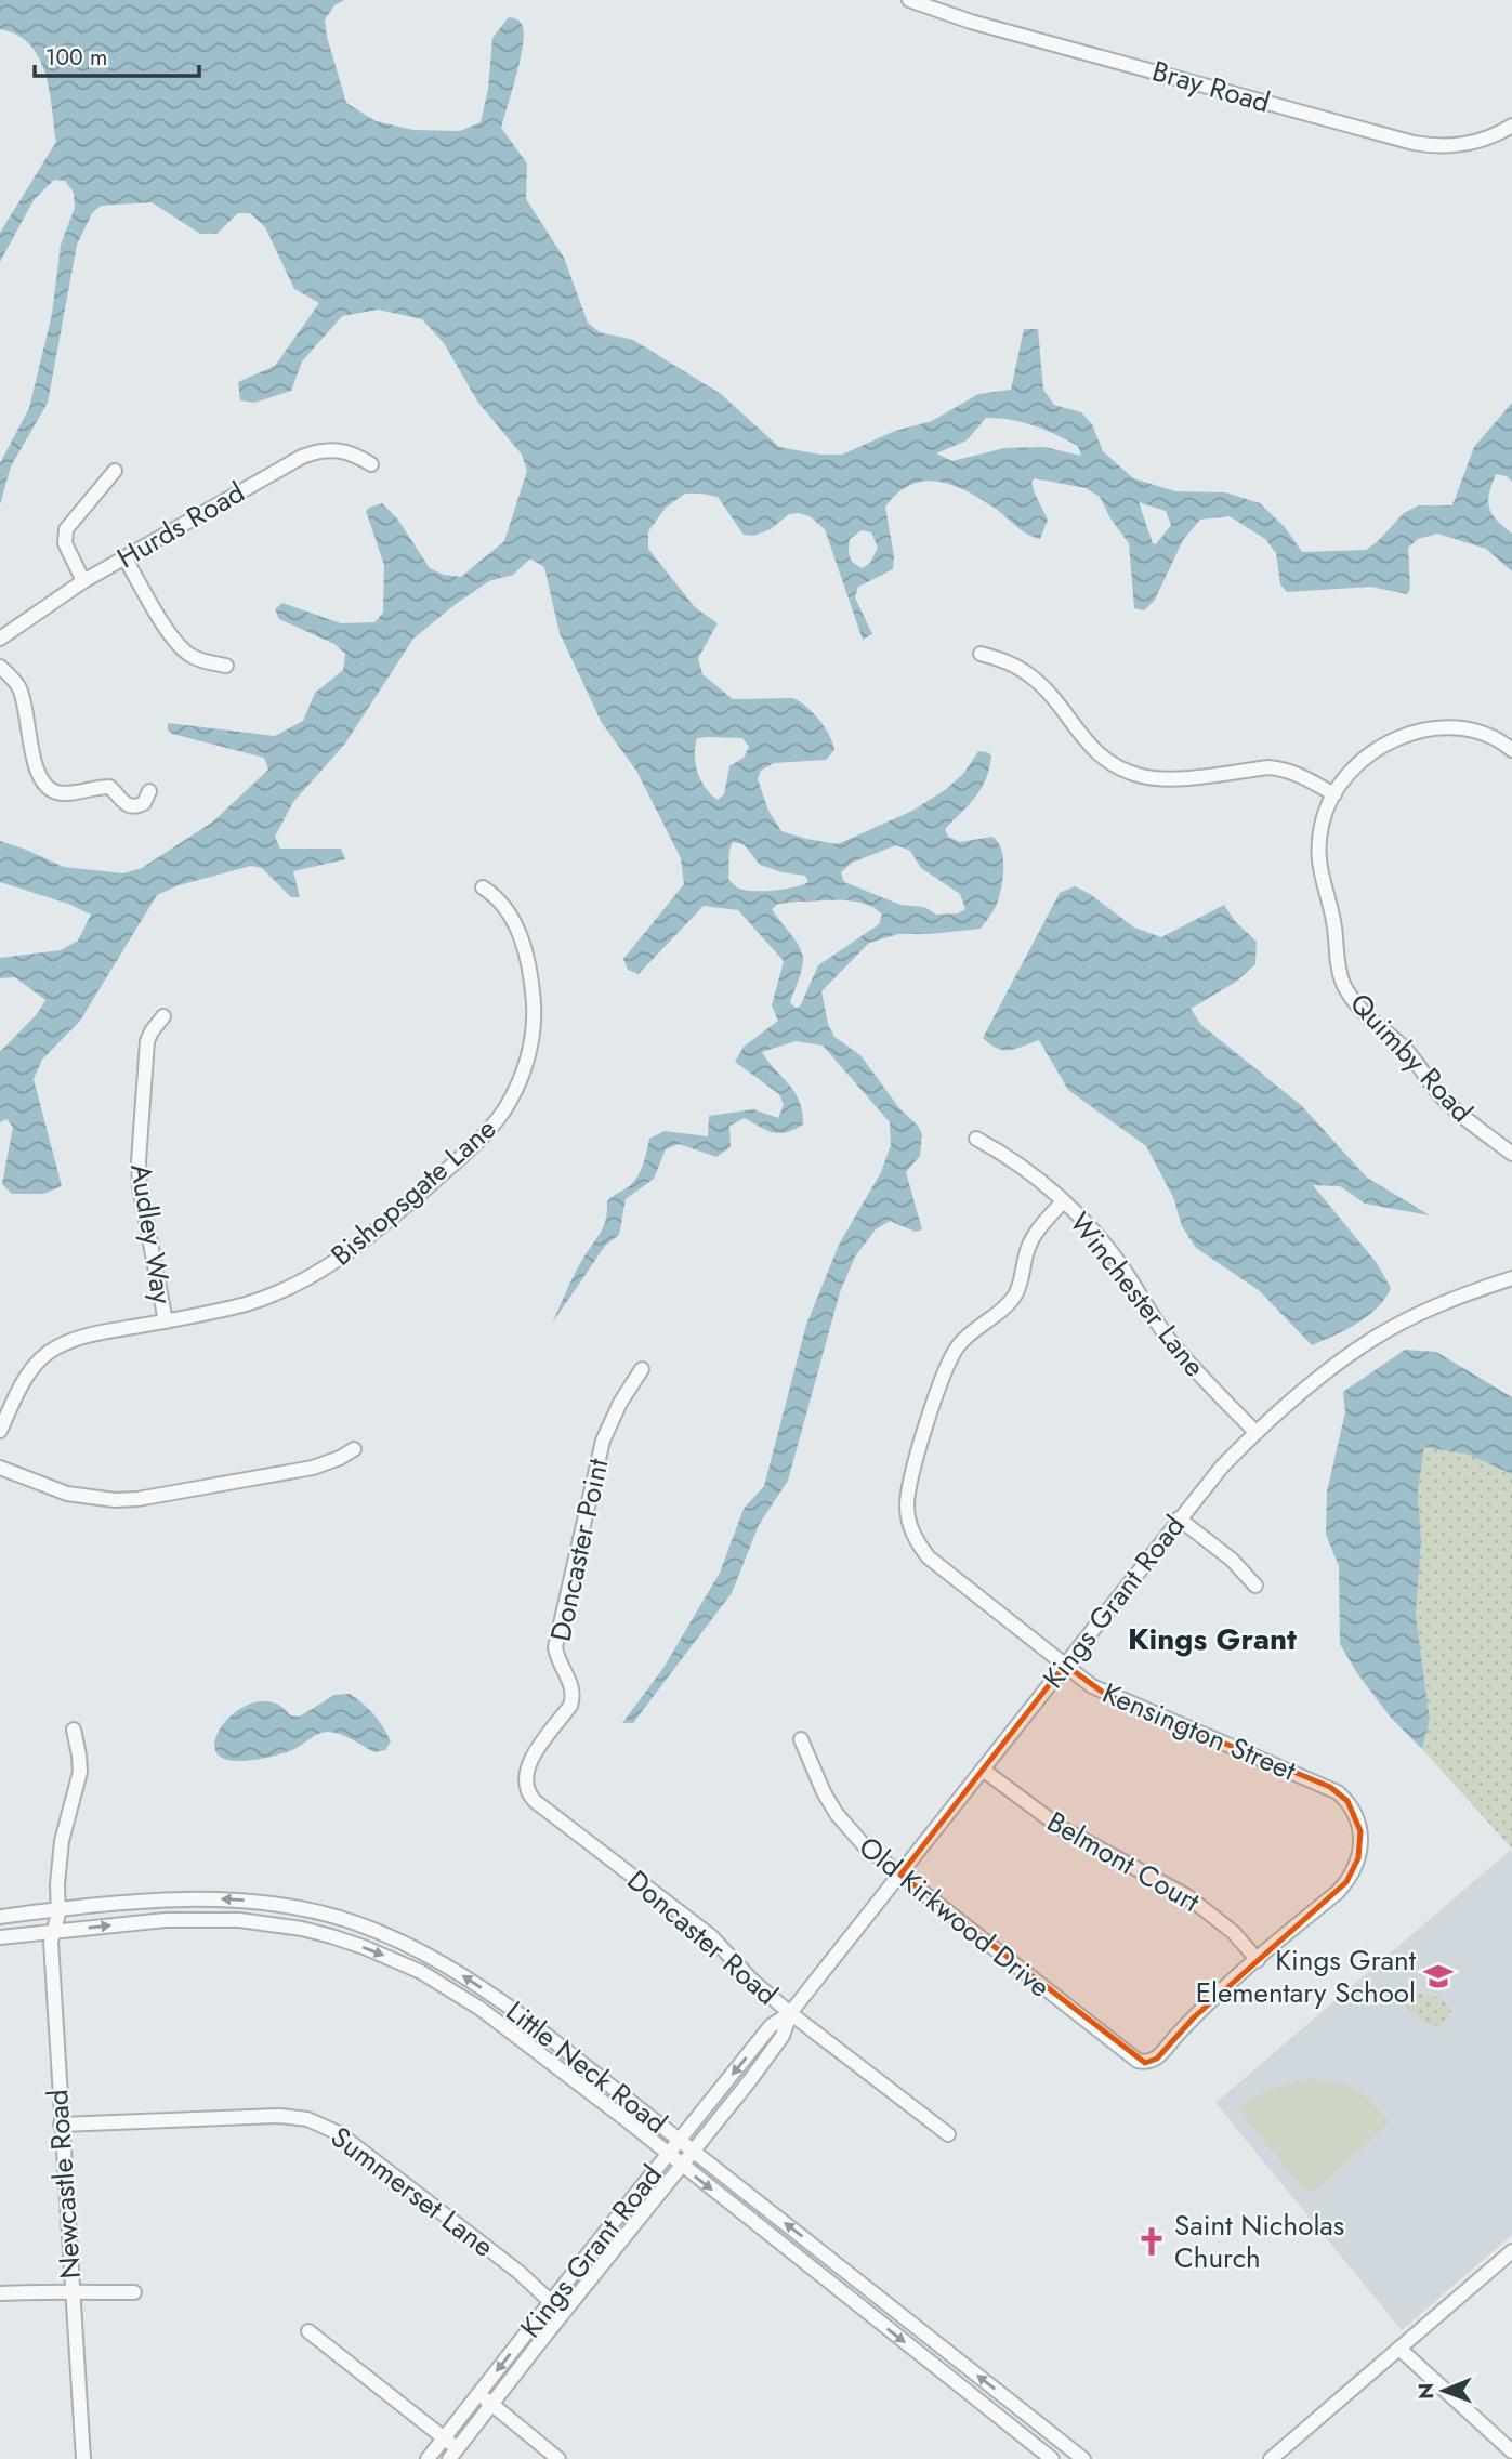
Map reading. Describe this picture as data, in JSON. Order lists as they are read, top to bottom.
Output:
{
  "streets": {
    "street": [
      "Bray Road",
      "Hurds Road",
      "Quimby Road",
      "Bishopsgate Lane",
      "Audley Way",
      "Winchester Lane",
      "Doncaster Point",
      "Kings Grant Road",
      "Kensington Street",
      "Belmont Court",
      "Old Kirkwood Drive",
      "Doncaster Road",
      "Little Neck Road",
      "Newcastle Road",
      "Summerset Lane"
    ]
  },
  "crossings": [
    ["Bishopsgate Lane", "Audley Way"],
    ["Winchester Lane", "Kings Grant Road"],
    ["Winchester Lane", "Kensington Street"],
    ["Doncaster Point", "Doncaster Road"],
    ["Kings Grant Road", "Kensington Street"],
    ["Kings Grant Road", "Belmont Court"],
    ["Kings Grant Road", "Old Kirkwood Drive"],
    ["Kings Grant Road", "Doncaster Road"],
    ["Kings Grant Road", "Little Neck Road"],
    ["Kings Grant Road", "Summerset Lane"],
    ["Kensington Street", "Belmont Court"],
    ["Kensington Street", "Old Kirkwood Drive"],
    ["Belmont Court", "Old Kirkwood Drive"],
    ["Little Neck Road", "Newcastle Road"],
    ["Newcastle Road", "Summerset Lane"]
  ],
  "districts": ["Kings Grant"],
  "places": {
    "school or university": ["Kings Grant Elementary School"],
    "church": ["Saint Nicholas Church"]
  },
  "scale_bar": "100 m",
  "north": "left"
}
